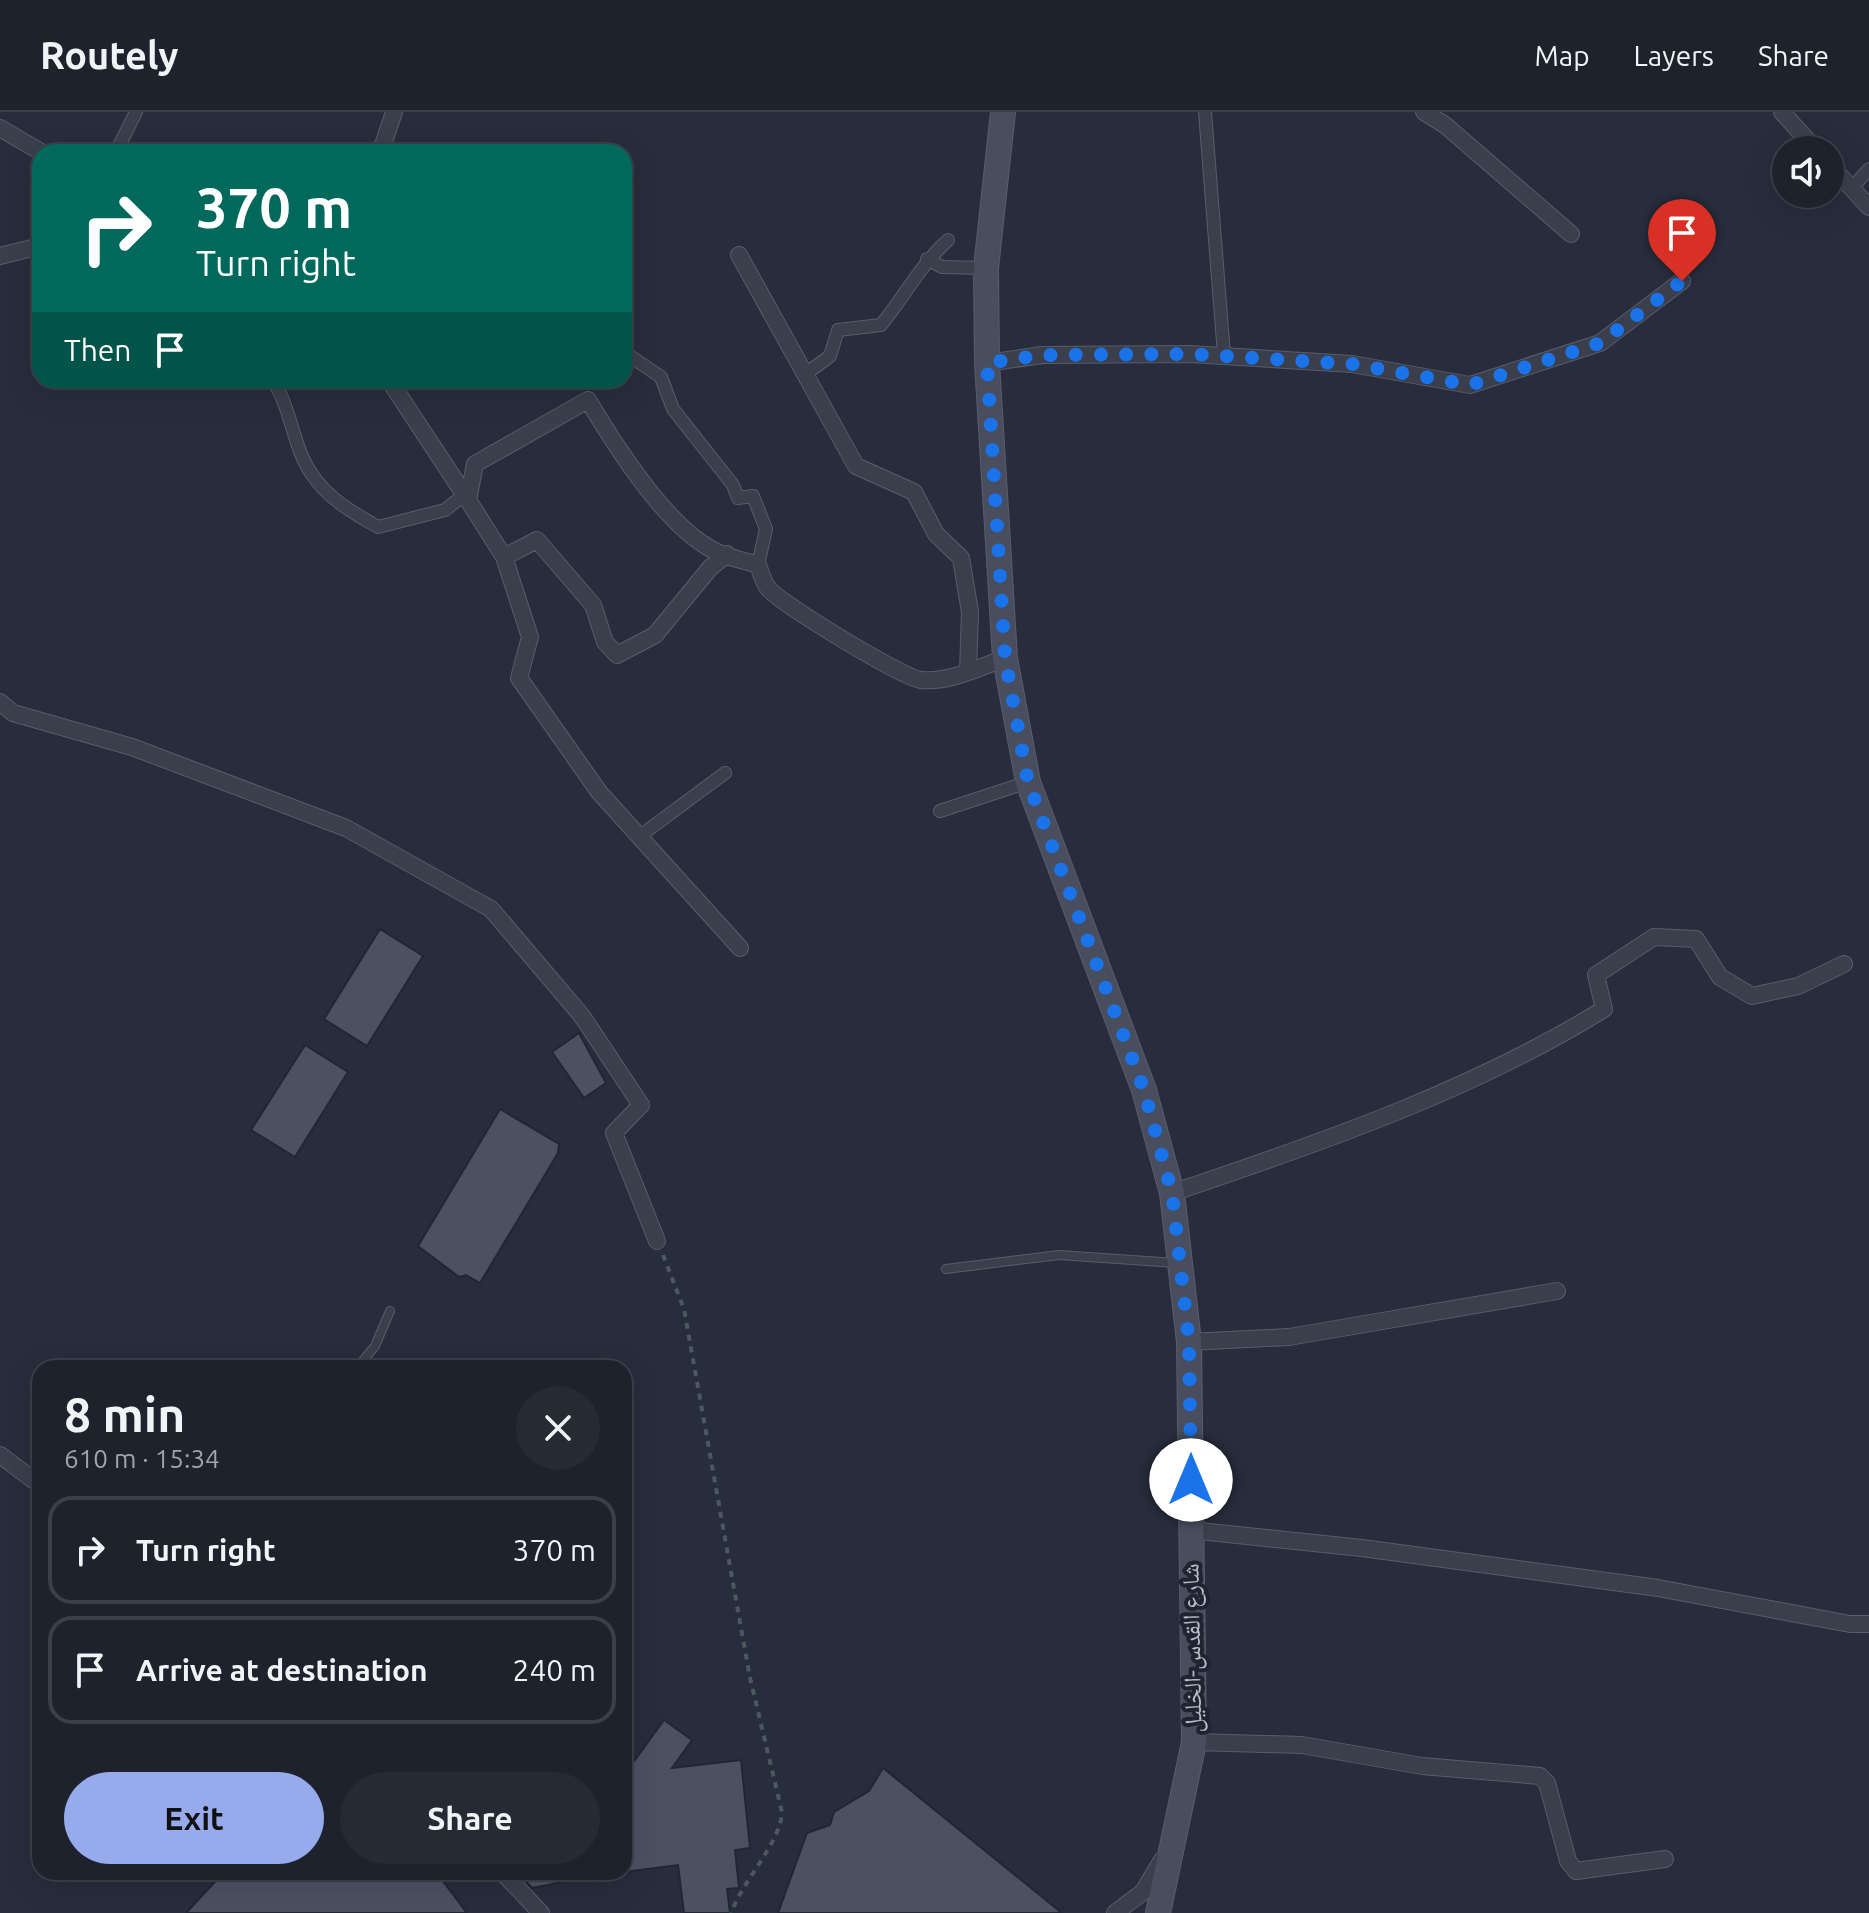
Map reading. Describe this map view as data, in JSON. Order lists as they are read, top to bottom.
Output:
{
  "streets": {
    "main road": ["شارع القدس-الخليل"]
  },
  "page": {
    "header": "Routely",
    "nav": ["Map", "Layers", "Share"],
    "turn": ["370 m", "Turn right"],
    "then": "Then",
    "heading": ["8 min", "610 m · 15:34"],
    "list": [
      {
        "name": "Turn right",
        "value": "370 m"
      },
      {
        "name": "Arrive at destination",
        "value": "240 m"
      }
    ],
    "buttons": ["Exit", "Share"]
  }
}
